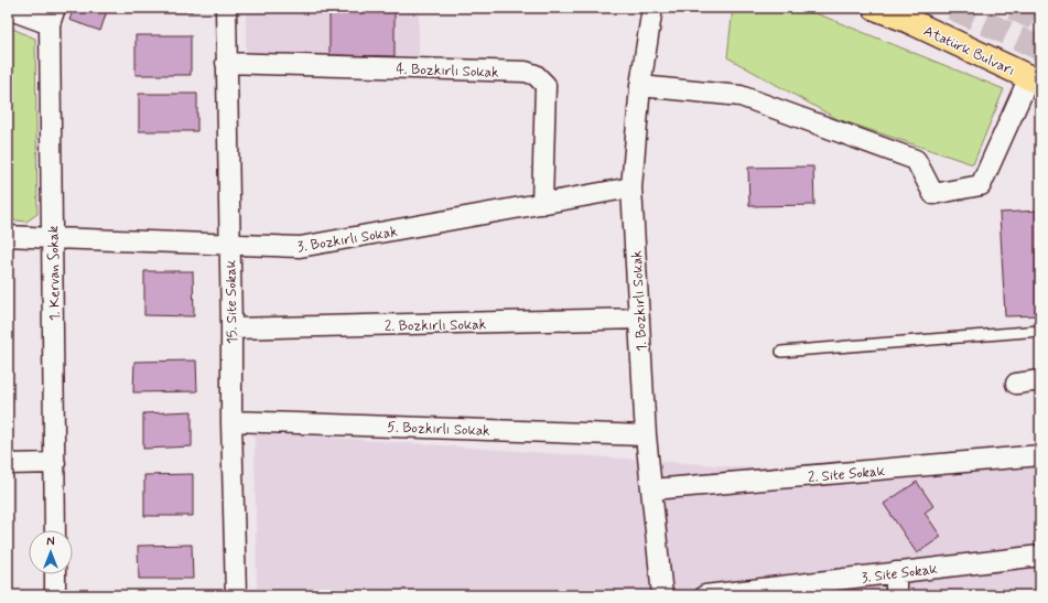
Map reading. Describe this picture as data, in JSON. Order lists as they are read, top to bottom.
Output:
{
  "streets": {
    "highway": ["Atatürk Bulvarı"],
    "street": [
      "4. Bozkırlı Sokak",
      "3. Bozkırlı Sokak",
      "1. Kervan Sokak",
      "1. Bozkırlı Sokak",
      "15. Site Sokak",
      "2. Bozkırlı Sokak",
      "5. Bozkırlı Sokak",
      "2. Site Sokak",
      "3. Site Sokak"
    ]
  },
  "crossings": [
    ["4. Bozkırlı Sokak", "3. Bozkırlı Sokak"],
    ["4. Bozkırlı Sokak", "15. Site Sokak"],
    ["3. Bozkırlı Sokak", "1. Kervan Sokak"],
    ["3. Bozkırlı Sokak", "1. Bozkırlı Sokak"],
    ["3. Bozkırlı Sokak", "15. Site Sokak"],
    ["1. Bozkırlı Sokak", "2. Bozkırlı Sokak"],
    ["1. Bozkırlı Sokak", "5. Bozkırlı Sokak"],
    ["1. Bozkırlı Sokak", "2. Site Sokak"],
    ["15. Site Sokak", "2. Bozkırlı Sokak"],
    ["15. Site Sokak", "5. Bozkırlı Sokak"]
  ],
  "north": "top"
}
